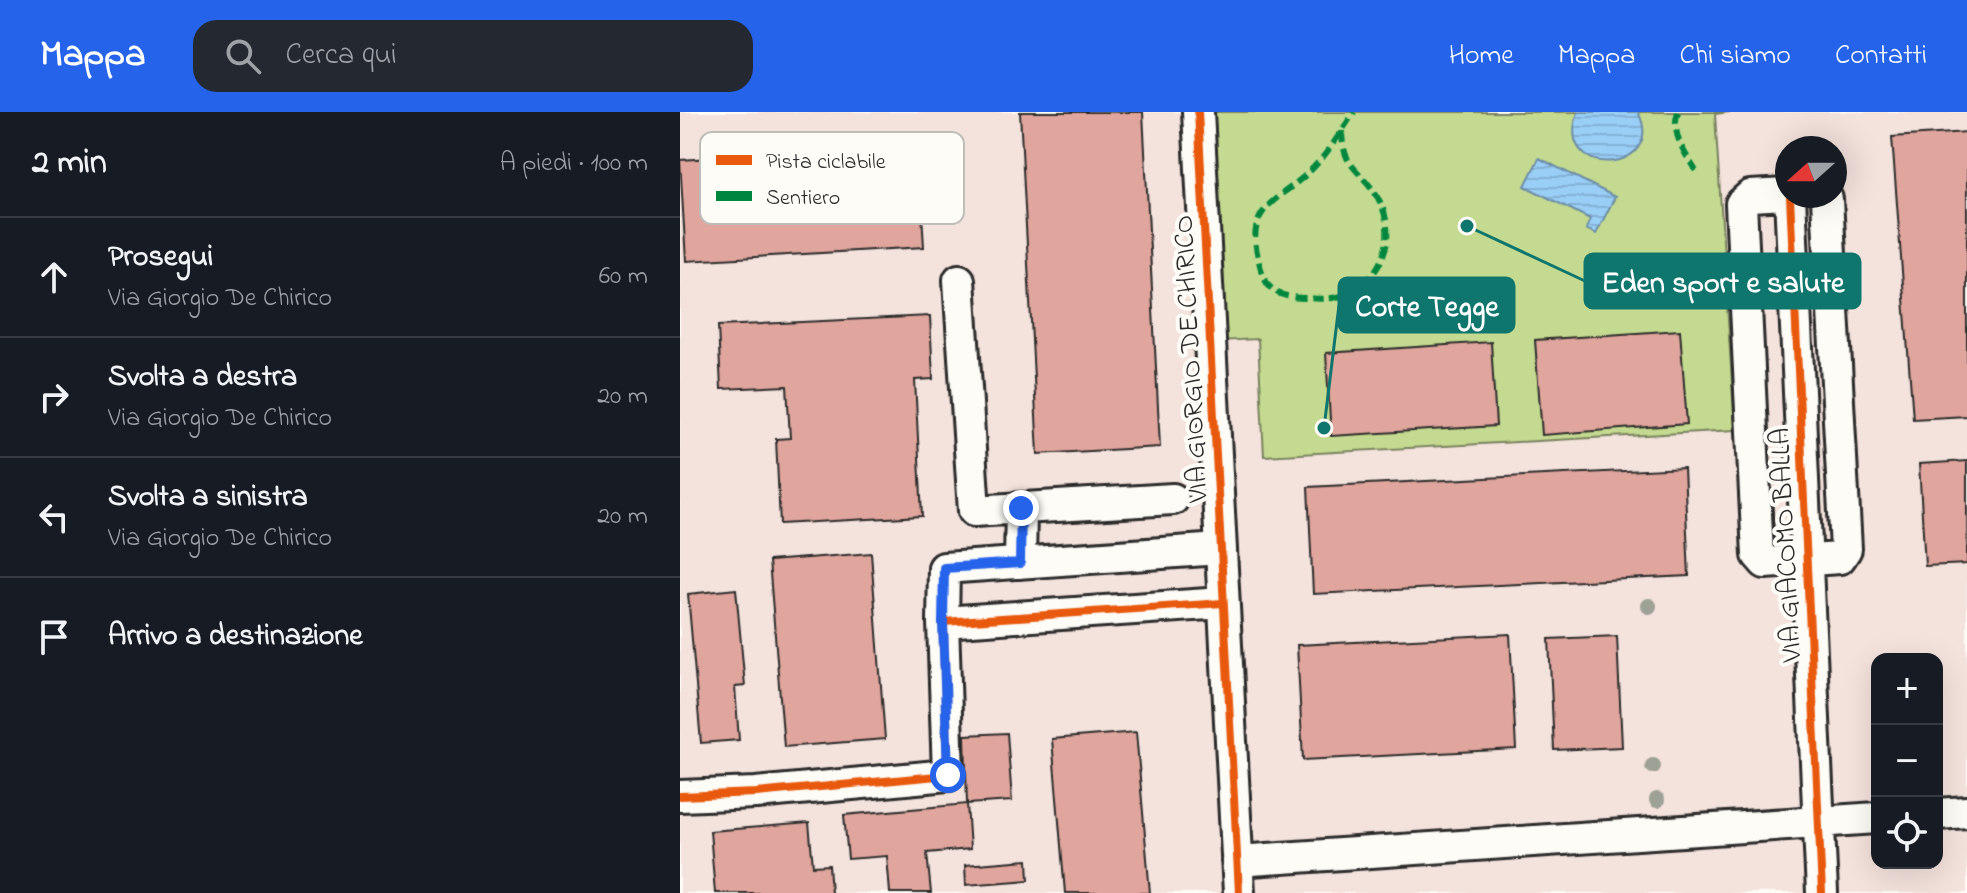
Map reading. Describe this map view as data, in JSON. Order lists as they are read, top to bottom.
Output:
{
  "streets": {
    "street": ["VIA GIORGIO DE CHIRICO", "VIA GIACOMO BALLA"]
  },
  "places": ["Eden sport e salute", "Corte Tegge"],
  "legend": ["Pista ciclabile", "Sentiero"],
  "north": "left",
  "page": {
    "header": "Mappa",
    "search": "Cerca qui",
    "nav": [
      "Home",
      "Mappa",
      "Chi siamo",
      "Contatti"
    ],
    "heading": ["2 min", "A piedi · 100 m"],
    "list": [
      ["Prosegui", "Via Giorgio De Chirico", "60 m"],
      ["Svolta a destra", "Via Giorgio De Chirico", "20 m"],
      ["Svolta a sinistra", "Via Giorgio De Chirico", "20 m"],
      "Arrivo a destinazione"
    ],
    "map_buttons": ["+", "−"]
  }
}
